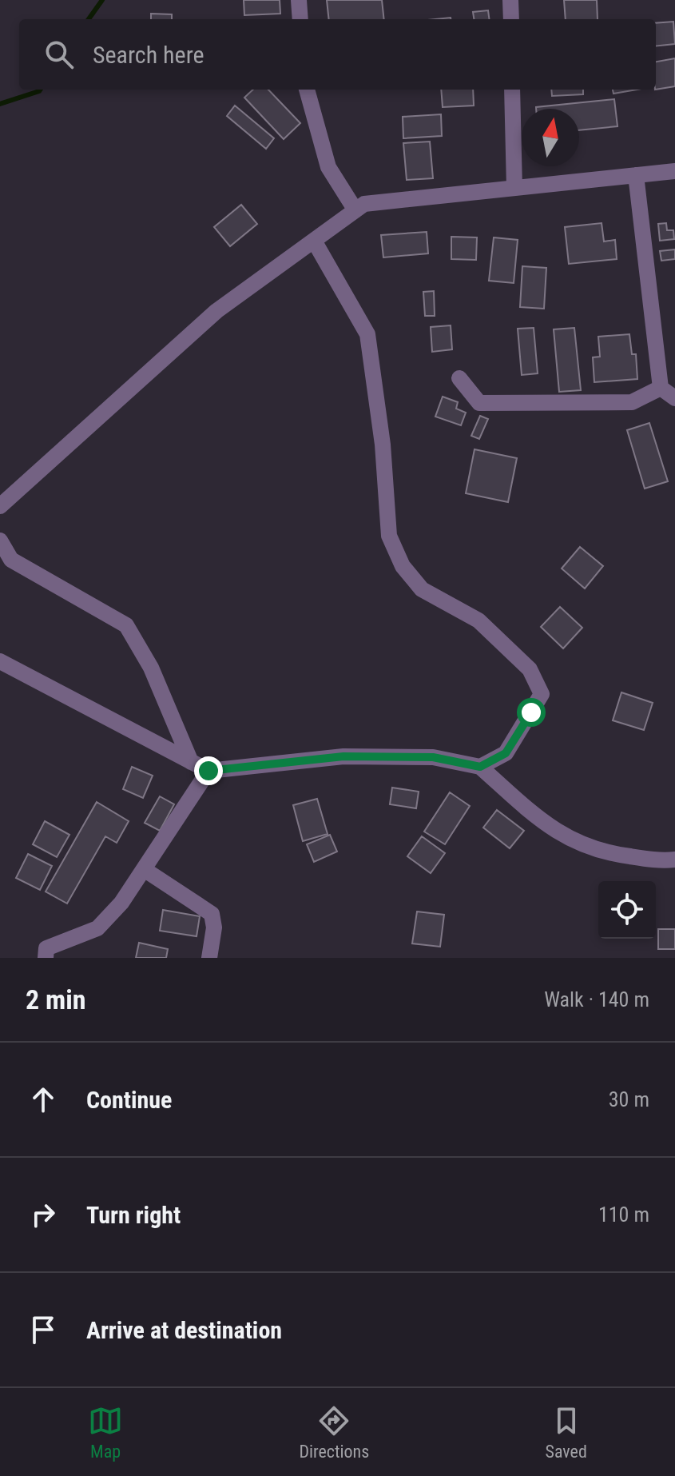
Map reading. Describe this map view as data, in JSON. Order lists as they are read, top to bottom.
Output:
{
  "north": "top",
  "page": {
    "search": "Search here",
    "heading": ["2 min", "Walk · 140 m"],
    "list": [
      ["Continue", "30 m"],
      ["Turn right", "110 m"],
      "Arrive at destination"
    ],
    "nav": ["Map", "Directions", "Saved"]
  }
}
